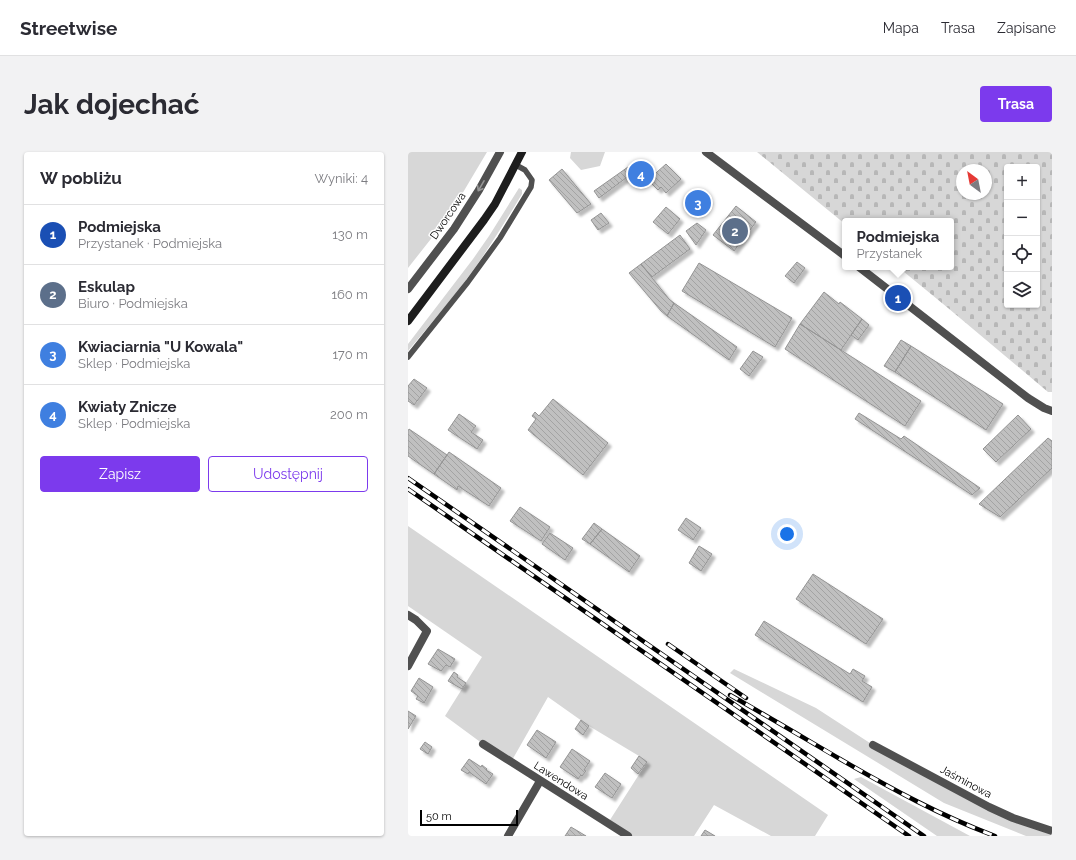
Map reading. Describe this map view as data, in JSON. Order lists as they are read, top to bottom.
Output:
{
  "streets": {
    "street": ["Dworcowa", "Lawendowa", "Jaśminowa"]
  },
  "scale_bar": "50 m",
  "north": "top left",
  "page": {
    "header": "Streetwise",
    "nav": ["Mapa", "Trasa", "Zapisane"],
    "buttons": [
      "Trasa",
      ["Zapisz", "Udostępnij"]
    ],
    "title": "Jak dojechać",
    "heading": ["W pobliżu", "Wyniki: 4"],
    "pins": [
      "4",
      "3",
      "2",
      "1"
    ],
    "map_buttons": ["+", "−"],
    "list": [
      {
        "mark": "1",
        "name": "Podmiejska",
        "note": "Przystanek · Podmiejska",
        "value": "130 m"
      },
      {
        "mark": "2",
        "name": "Eskulap",
        "note": "Biuro · Podmiejska",
        "value": "160 m"
      },
      {
        "mark": "3",
        "name": "Kwiaciarnia \"U Kowala\"",
        "note": "Sklep · Podmiejska",
        "value": "170 m"
      },
      {
        "mark": "4",
        "name": "Kwiaty Znicze",
        "note": "Sklep · Podmiejska",
        "value": "200 m"
      }
    ],
    "popup": ["Podmiejska", "Przystanek"],
    "scale": "50 m"
  }
}
